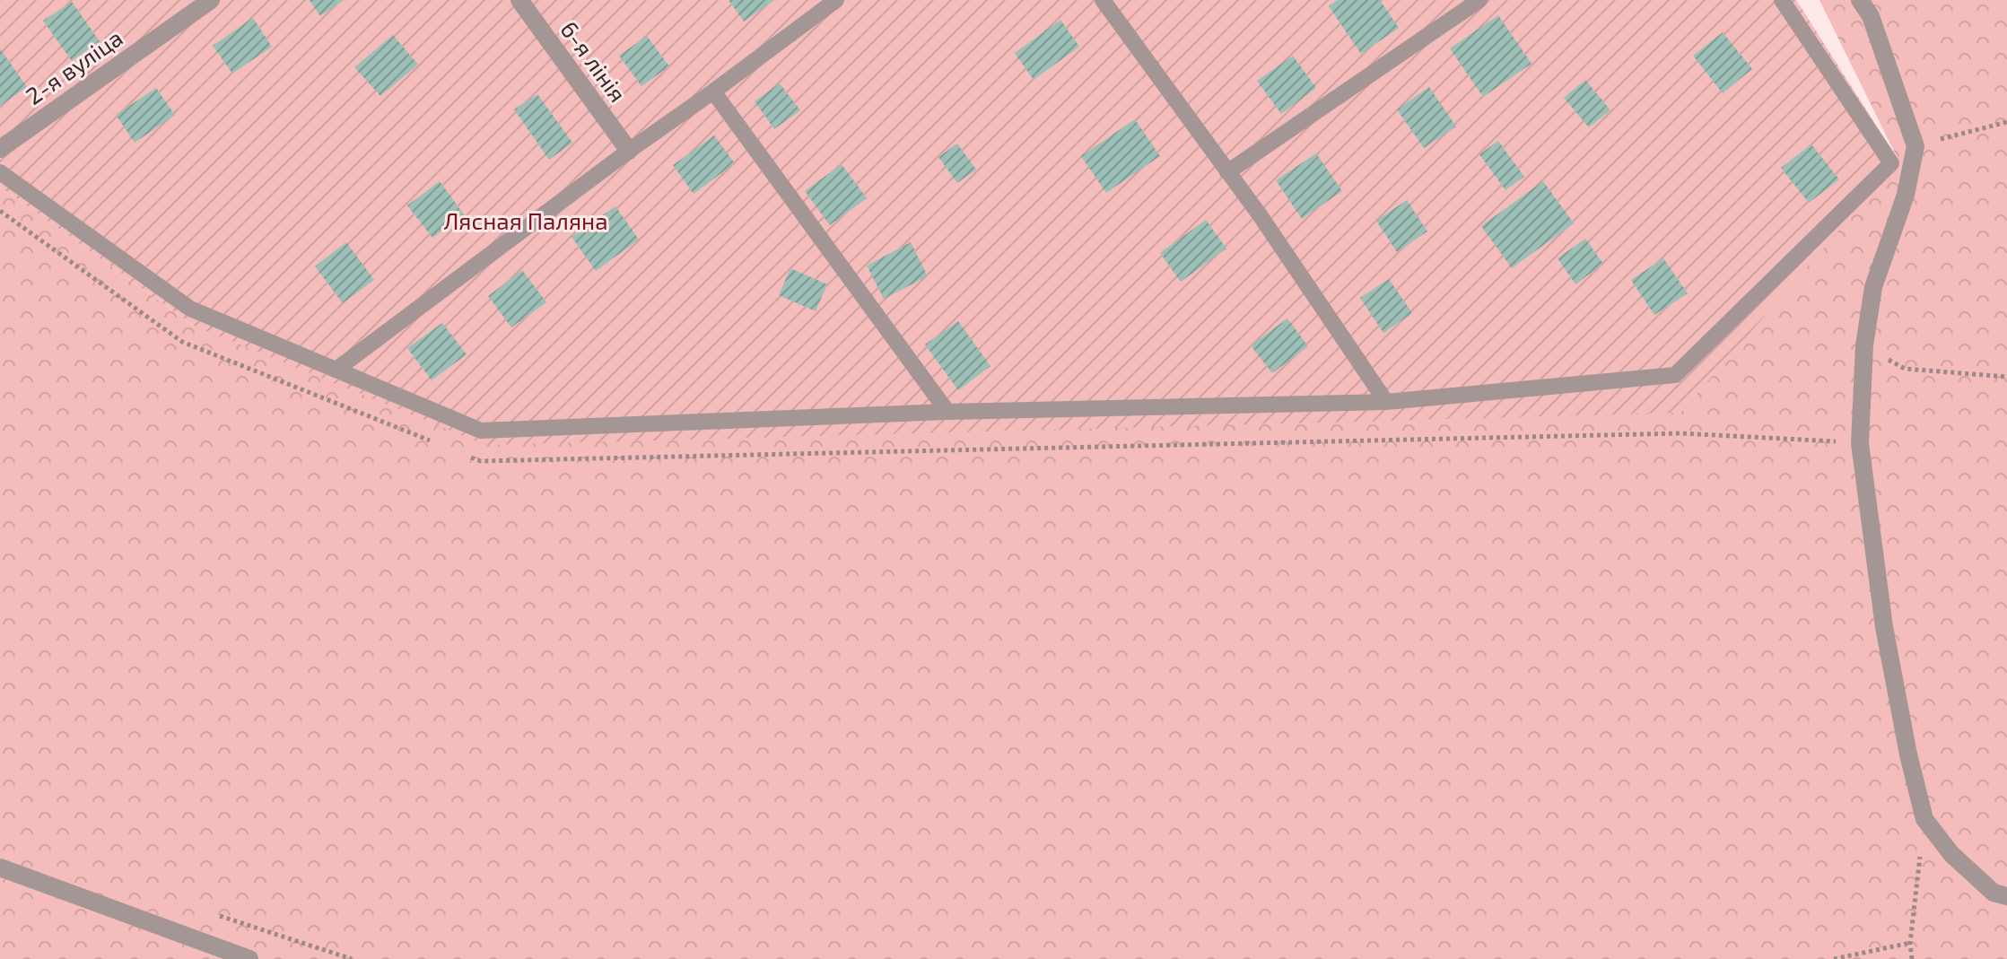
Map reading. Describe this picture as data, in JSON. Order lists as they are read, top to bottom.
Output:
{
  "streets": {
    "street": ["6-я лінія", "2-я вуліца"]
  },
  "parks": ["Лясная Паляна"]
}
